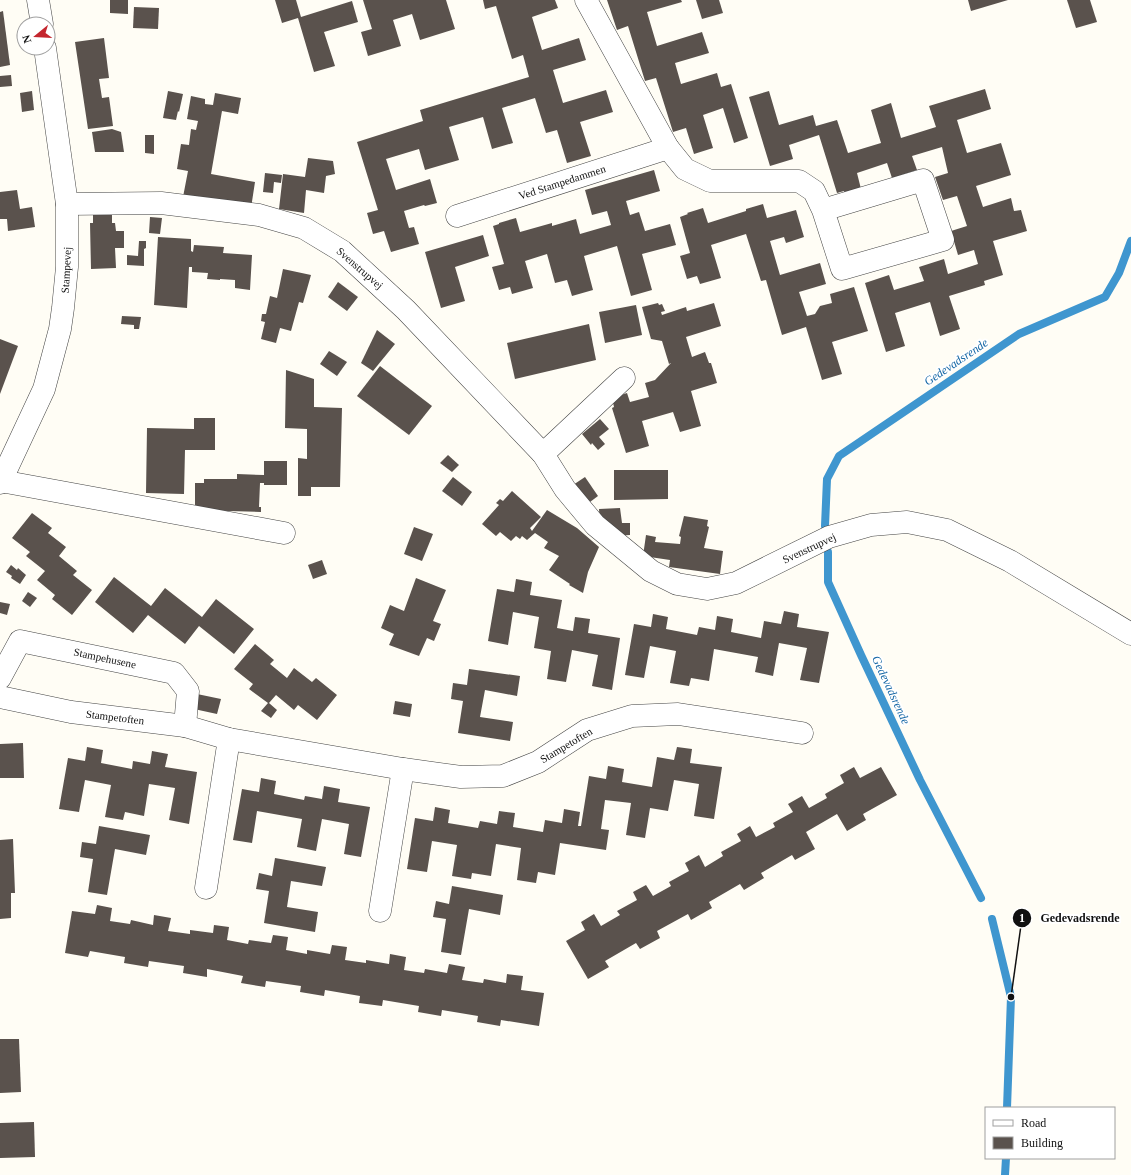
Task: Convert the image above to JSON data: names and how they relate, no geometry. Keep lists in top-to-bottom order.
{
  "streets": {
    "street": [
      "Ved Stampedammen",
      "Svenstrupvej",
      "Stampevej",
      "Stampehusene",
      "Stampetoften"
    ]
  },
  "crossings": [
    ["Svenstrupvej", "Stampevej"],
    ["Stampehusene", "Stampetoften"]
  ],
  "water": ["Gedevadsrende"],
  "places": ["Gedevadsrende"],
  "legend": ["Road", "Building"],
  "north": "left"
}
